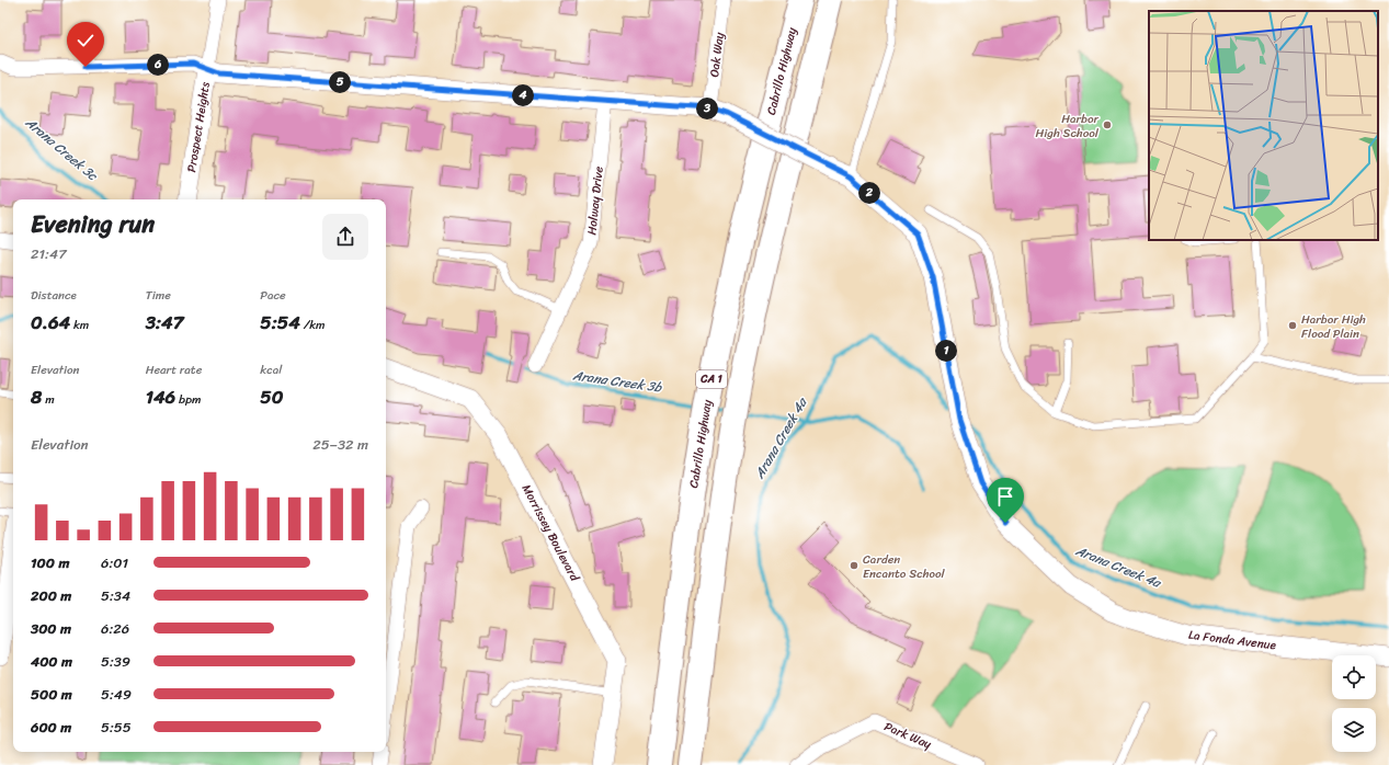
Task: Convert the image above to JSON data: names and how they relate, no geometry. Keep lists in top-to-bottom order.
{
  "streets": {
    "highway": ["Cabrillo Highway", "CA 1"],
    "street": [
      "Oak Way",
      "Prospect Heights",
      "Holway Drive",
      "Morrissey Boulevard",
      "La Fonda Avenue",
      "Park Way"
    ]
  },
  "crossings": [
    ["Oak Way", "La Fonda Avenue"],
    ["Prospect Heights", "La Fonda Avenue"],
    ["Holway Drive", "La Fonda Avenue"]
  ],
  "water": ["Arana Creek 3c", "Arana Creek 3b", "Arana Creek 4a"],
  "places": ["Harbor High School", "Harbor High Flood Plain", "Carden Encanto School"],
  "page": {
    "pins": [
      "6",
      "5",
      "4",
      "3",
      "2",
      "1"
    ],
    "heading": ["Evening run", "21:47"],
    "stats": [
      ["Distance", "0.64 km"],
      ["Time", "3:47"],
      ["Pace", "5:54 /km"],
      ["Elevation", "8 m"],
      ["Heart rate", "146 bpm"],
      ["kcal", "50"]
    ],
    "chart": ["Elevation", "25–32 m"],
    "list": [
      {
        "name": "100 m",
        "note": "6:01"
      },
      {
        "name": "200 m",
        "note": "5:34"
      },
      {
        "name": "300 m",
        "note": "6:26"
      },
      {
        "name": "400 m",
        "note": "5:39"
      },
      {
        "name": "500 m",
        "note": "5:49"
      },
      {
        "name": "600 m",
        "note": "5:55"
      }
    ]
  }
}
